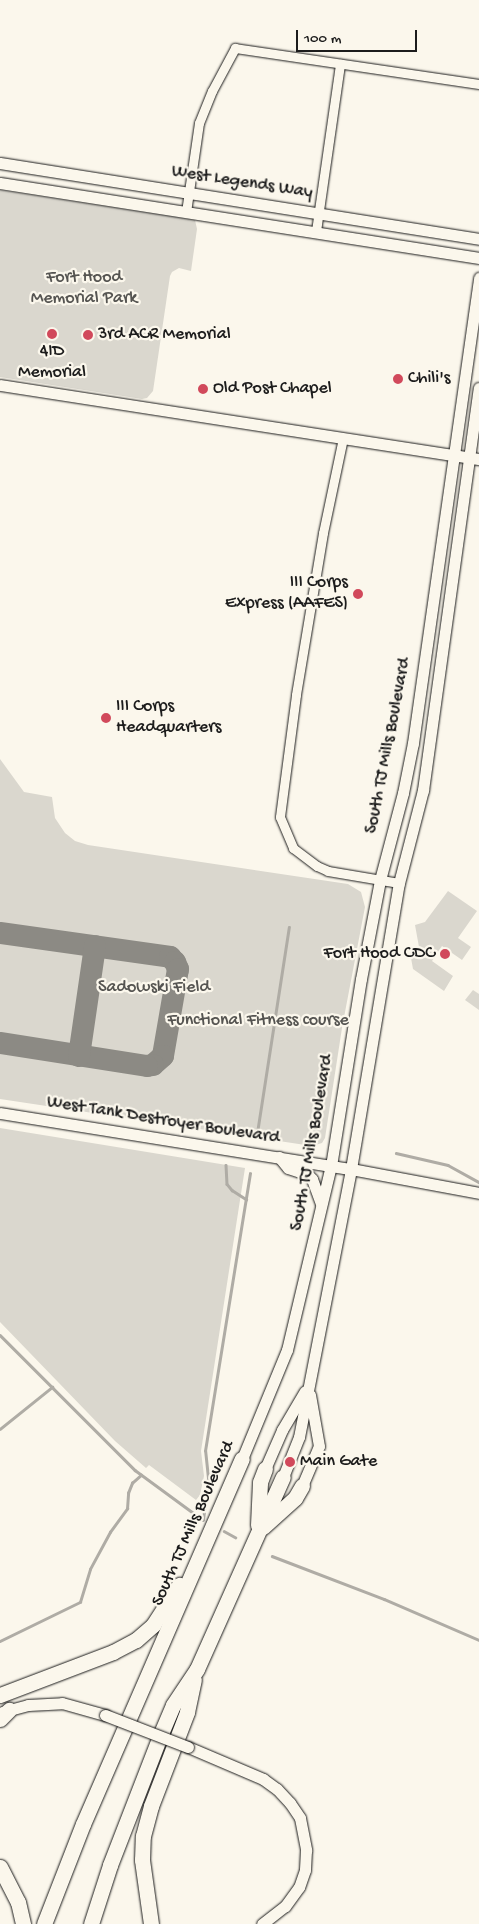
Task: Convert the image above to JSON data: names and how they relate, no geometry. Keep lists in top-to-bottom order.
{
  "streets": {
    "main road": ["South TJ Mills Boulevard"],
    "street": ["West Legends Way", "West Tank Destroyer Boulevard"]
  },
  "crossings": [
    ["South TJ Mills Boulevard", "West Tank Destroyer Boulevard"]
  ],
  "parks": ["Fort Hood Memorial Park", "Sadowski Field", "Functional Fitness course"],
  "places": [
    "4ID Memorial",
    "3rd ACR Memorial",
    "Chili's",
    "Old Post Chapel",
    "III Corps Express (AAFES)",
    "III Corps Headquarters",
    "Fort Hood CDC",
    "Main Gate"
  ],
  "scale_bar": "100 m"
}
